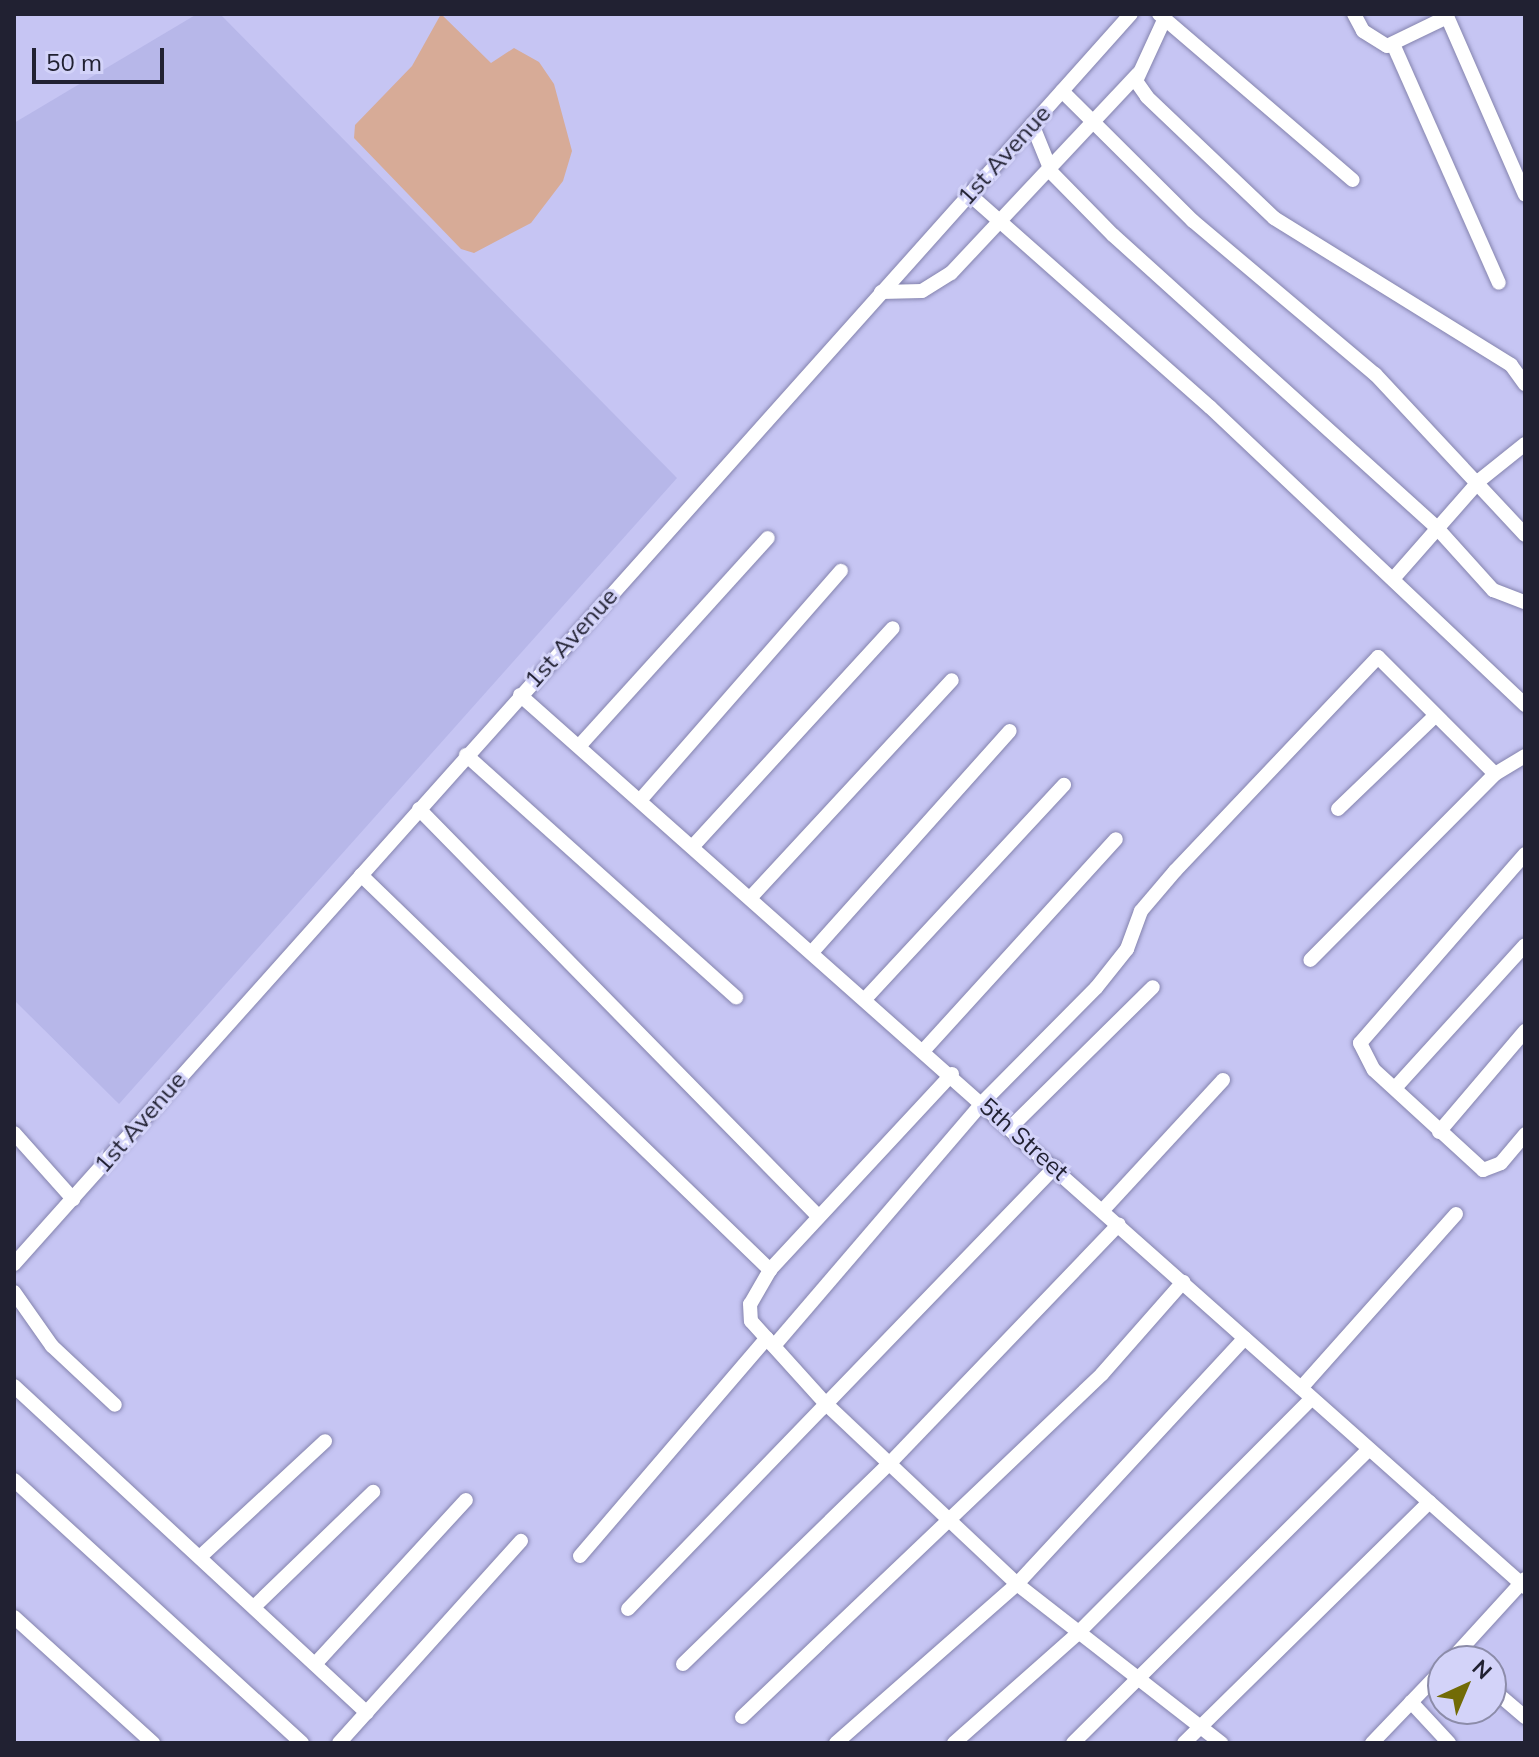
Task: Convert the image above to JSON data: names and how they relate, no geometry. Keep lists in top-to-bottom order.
{
  "streets": {
    "street": ["1st Avenue", "5th Street"]
  },
  "crossings": [
    ["1st Avenue", "5th Street"]
  ],
  "scale_bar": "50 m",
  "north": "top right"
}
